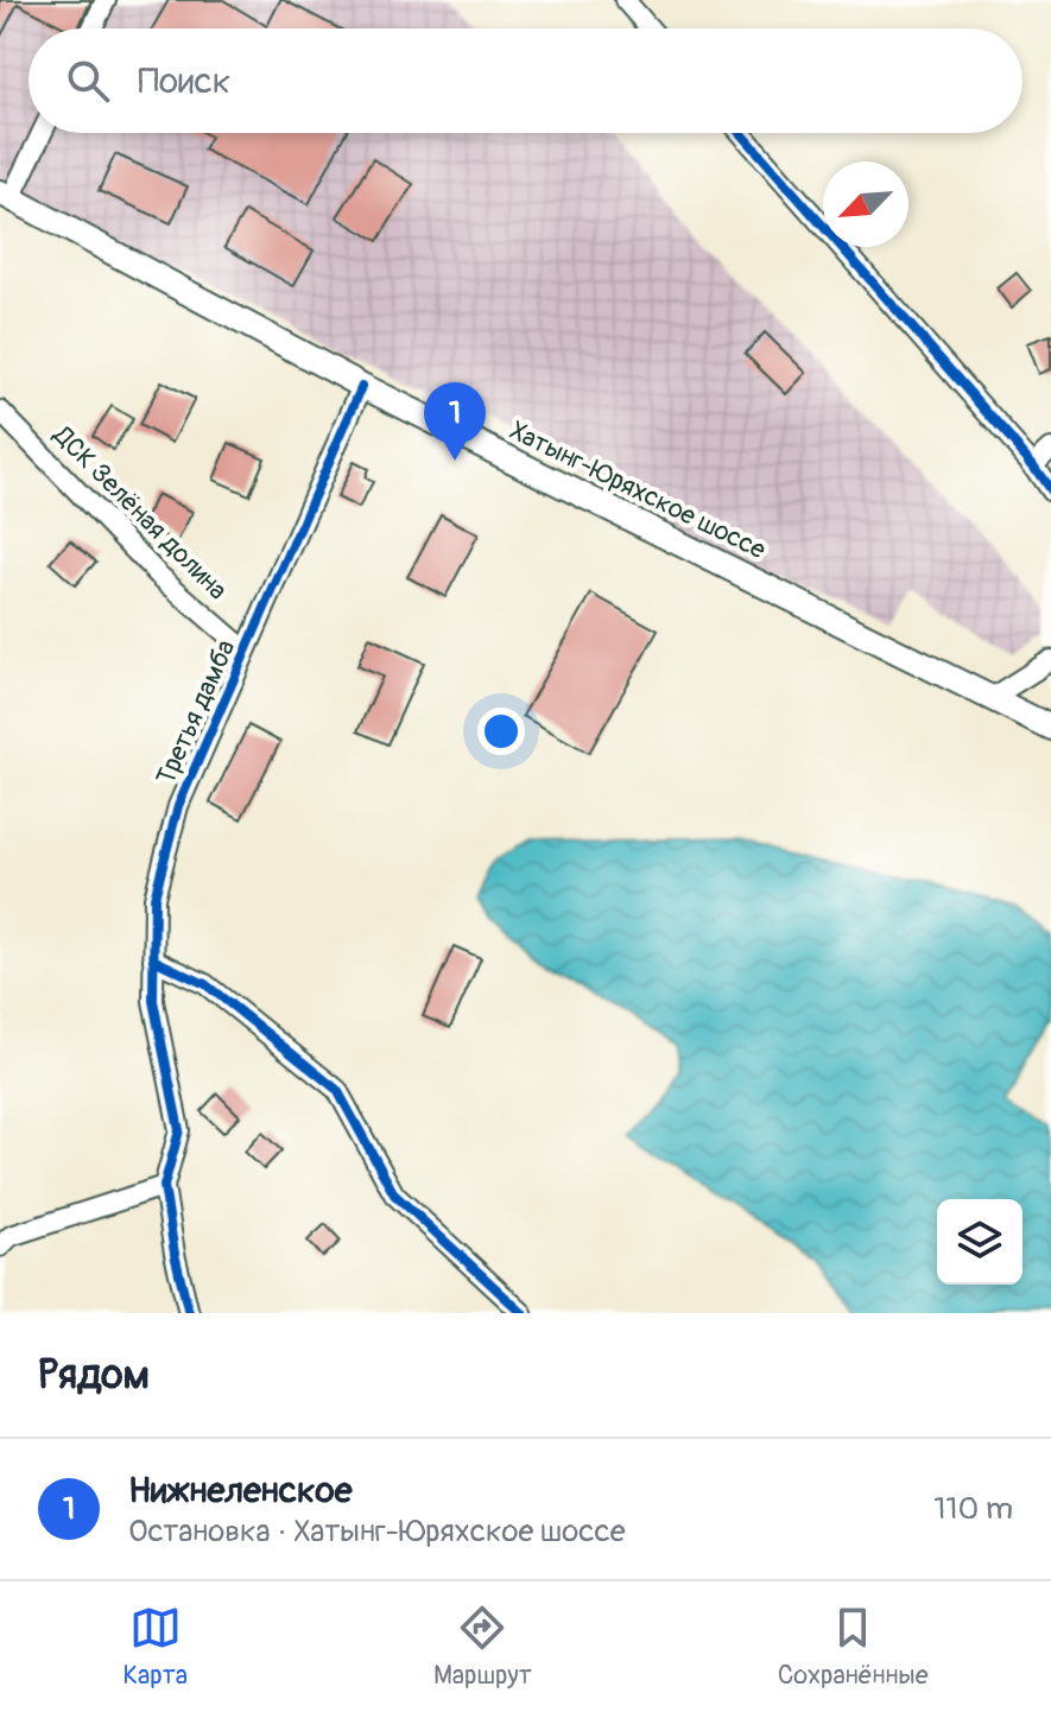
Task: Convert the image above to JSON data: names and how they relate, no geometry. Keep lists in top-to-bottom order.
{
  "streets": {
    "main road": ["Хатынг-Юряхское шоссе"],
    "street": ["ДСК Зелёная долина", "Третья дамба"]
  },
  "crossings": [
    ["Хатынг-Юряхское шоссе", "Третья дамба"],
    ["ДСК Зелёная долина", "Третья дамба"]
  ],
  "north": "bottom left",
  "page": {
    "search": "Поиск",
    "pins": "1",
    "heading": "Рядом",
    "list": [
      {
        "mark": "1",
        "name": "Нижнеленское",
        "note": "Остановка · Хатынг-Юряхское шоссе",
        "value": "110 m"
      }
    ],
    "nav": ["Карта", "Маршрут", "Сохранённые"]
  }
}
